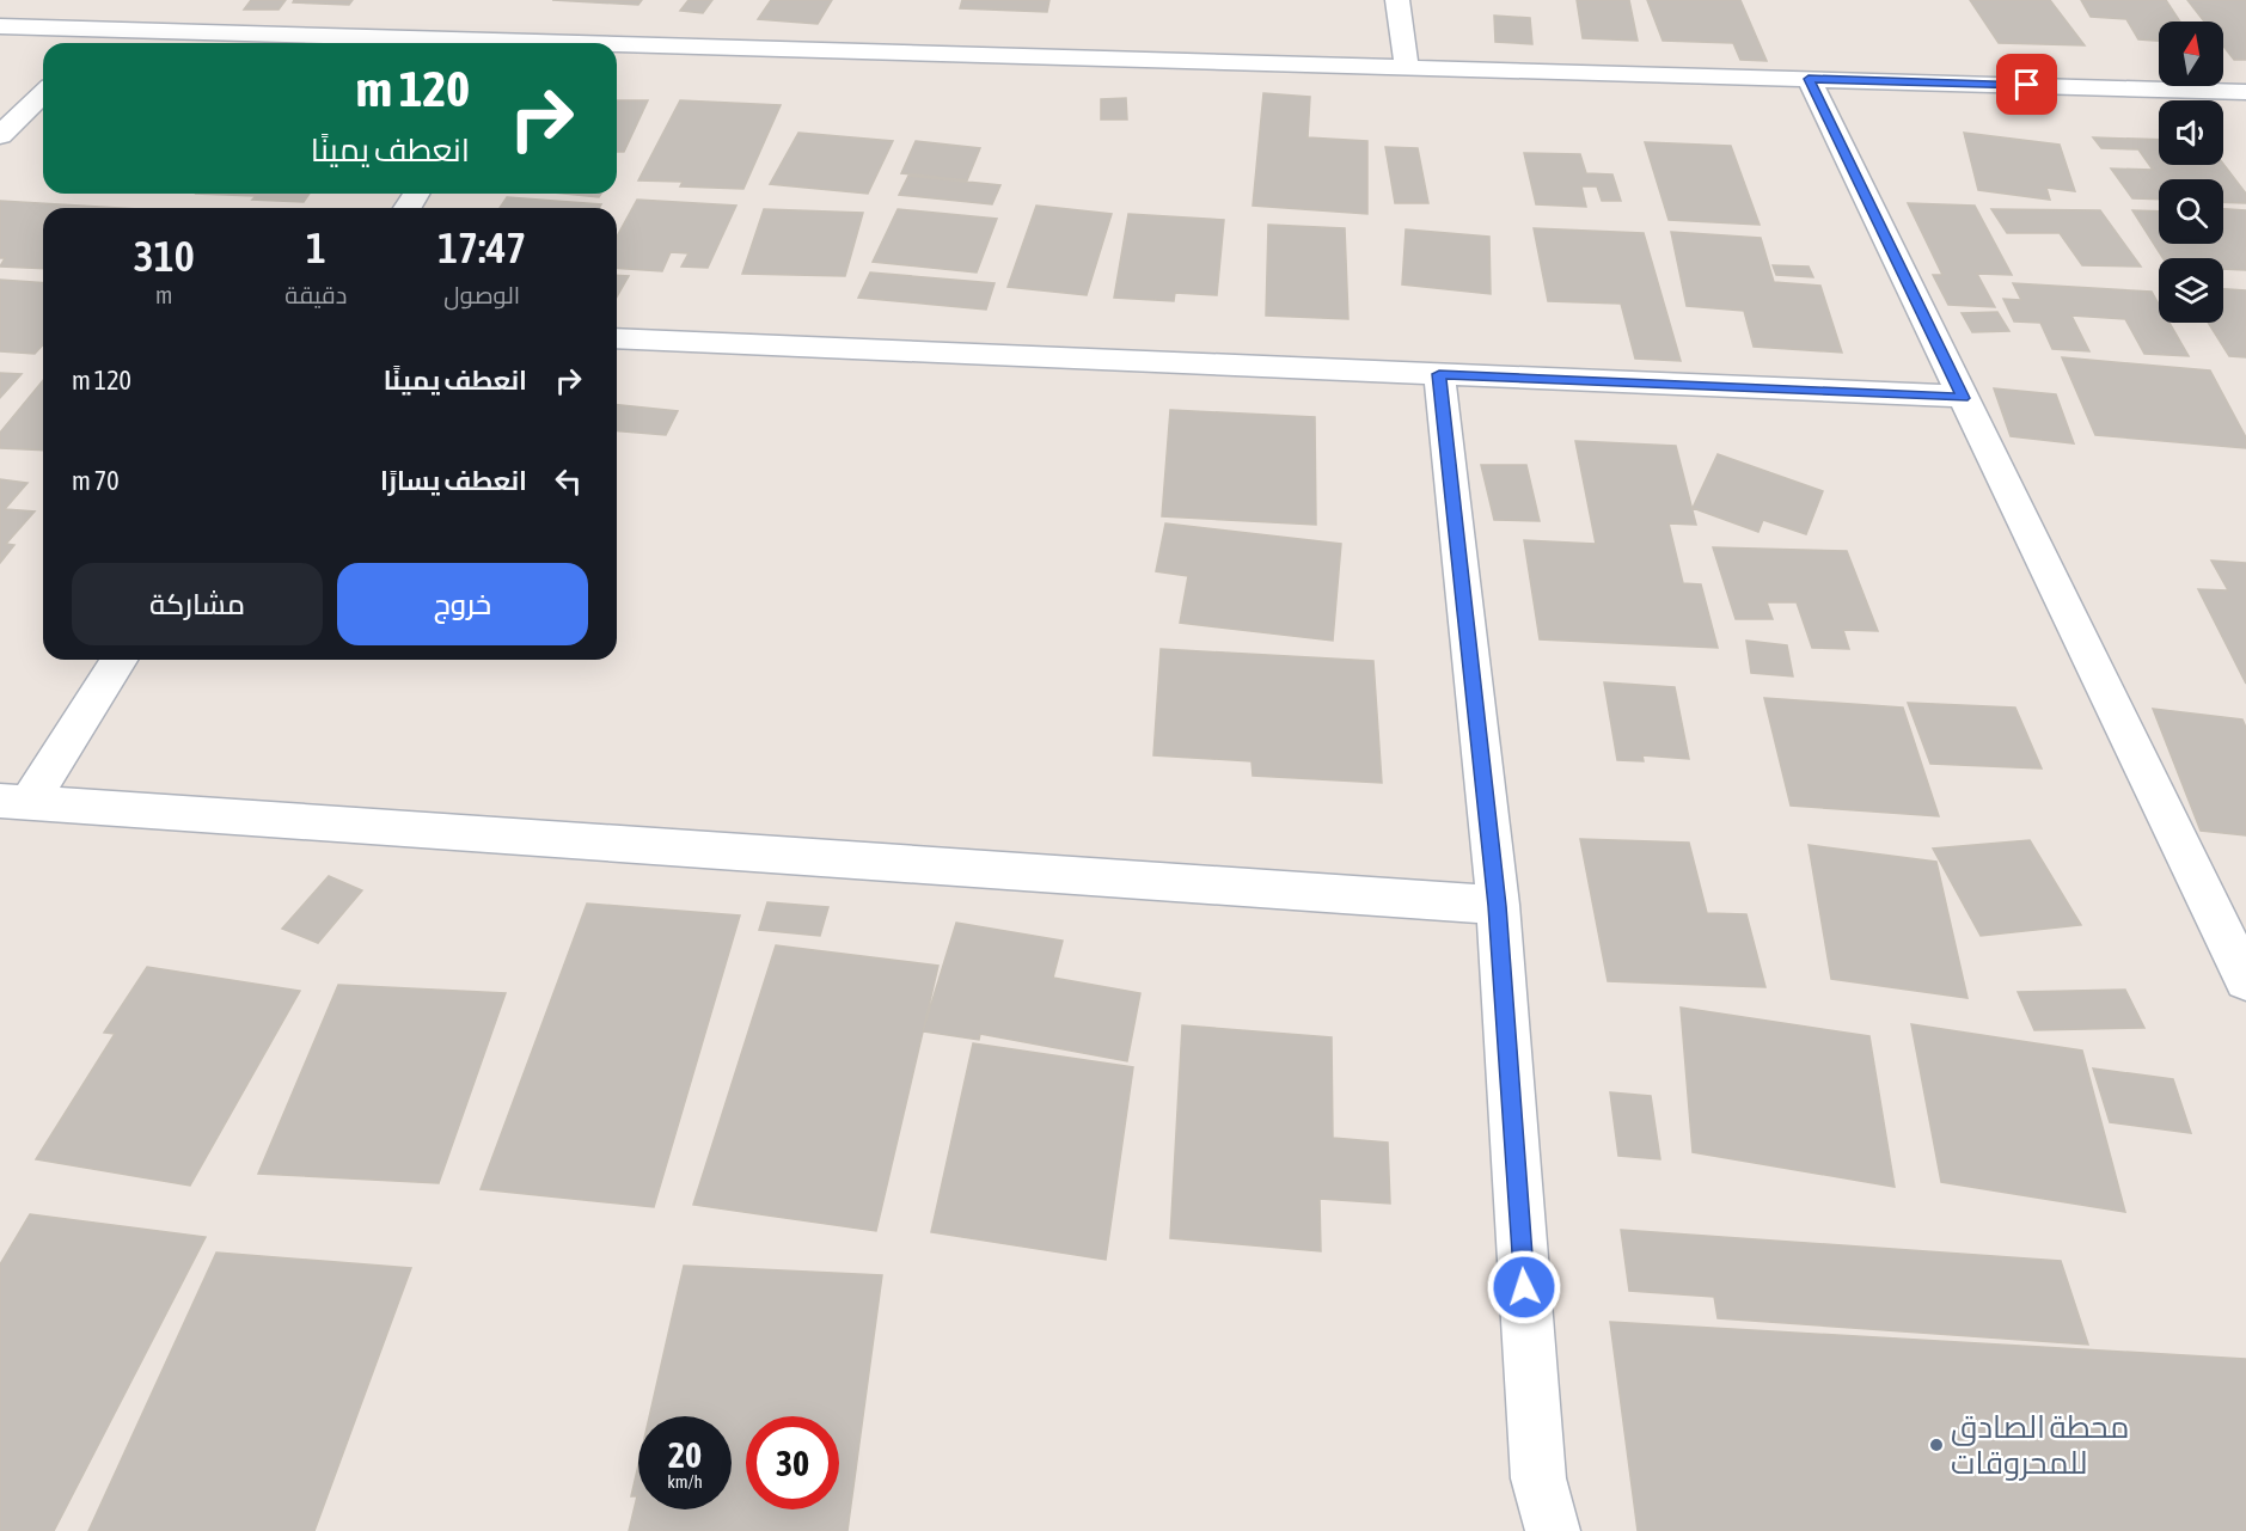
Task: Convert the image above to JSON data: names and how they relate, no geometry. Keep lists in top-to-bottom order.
{
  "places": ["محطة الصادق للمحروقات"],
  "north": "top",
  "page": {
    "turn": ["120 m", "انعطف يمينًا"],
    "eta": [
      "17:47",
      "الوصول",
      "1",
      "دقيقة",
      "310",
      "m"
    ],
    "list": [
      {
        "name": "انعطف يمينًا",
        "value": "120 m"
      },
      {
        "name": "انعطف يسارًا",
        "value": "70 m"
      }
    ],
    "buttons": ["خروج", "مشاركة"],
    "speed": "20 km/h",
    "limit": "30"
  }
}
